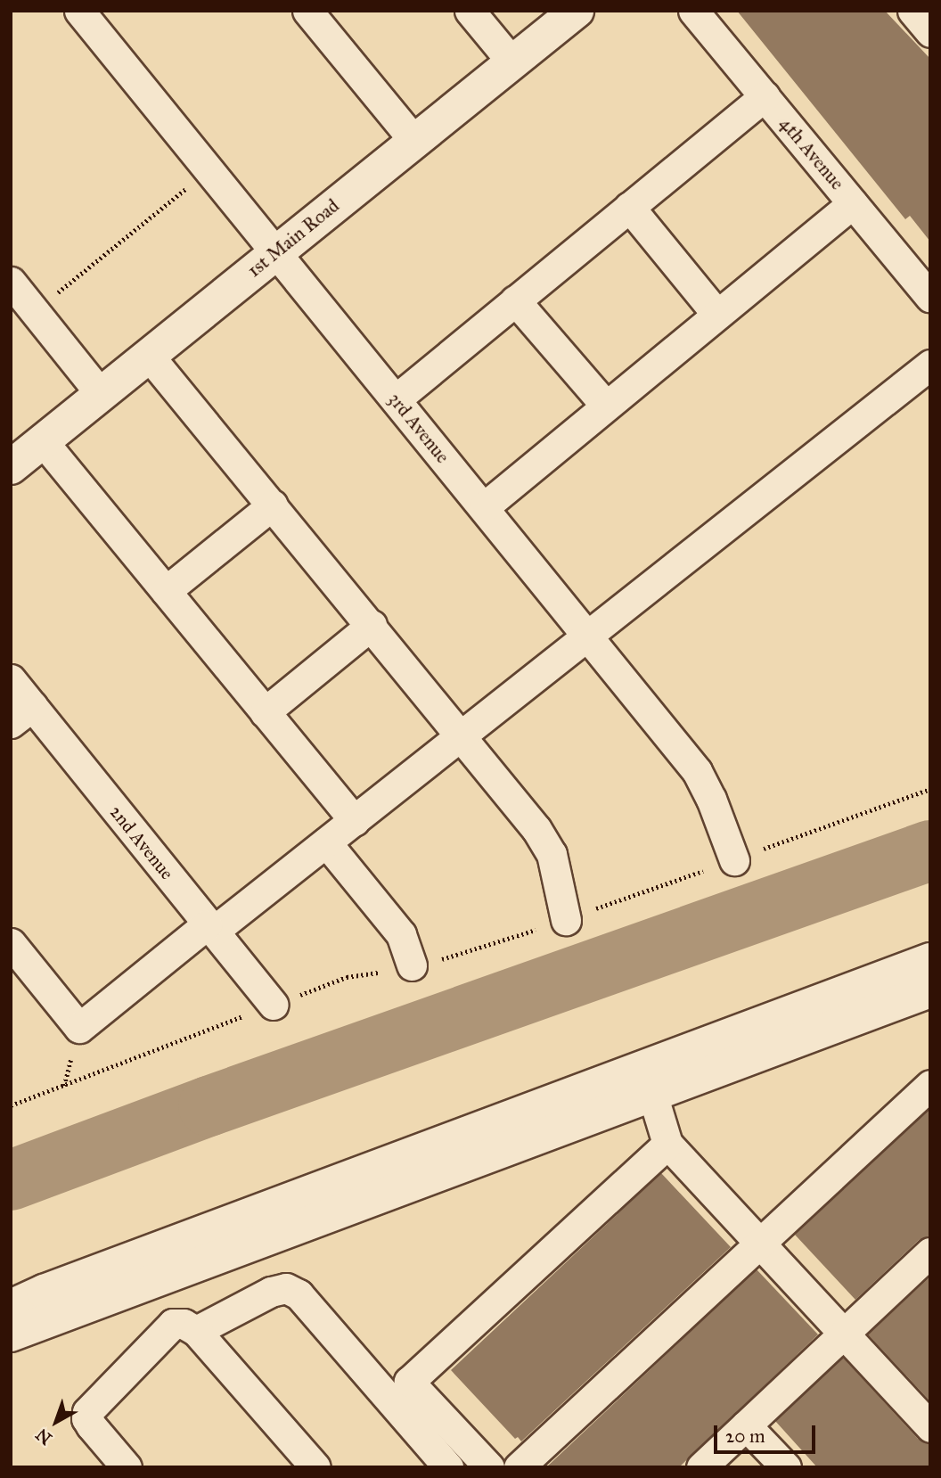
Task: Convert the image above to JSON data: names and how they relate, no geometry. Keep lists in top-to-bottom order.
{
  "streets": {
    "street": [
      "4th Avenue",
      "1st Main Road",
      "3rd Avenue",
      "2nd Avenue"
    ]
  },
  "crossings": [
    ["1st Main Road", "3rd Avenue"]
  ],
  "scale_bar": "20 m",
  "north": "bottom left"
}
